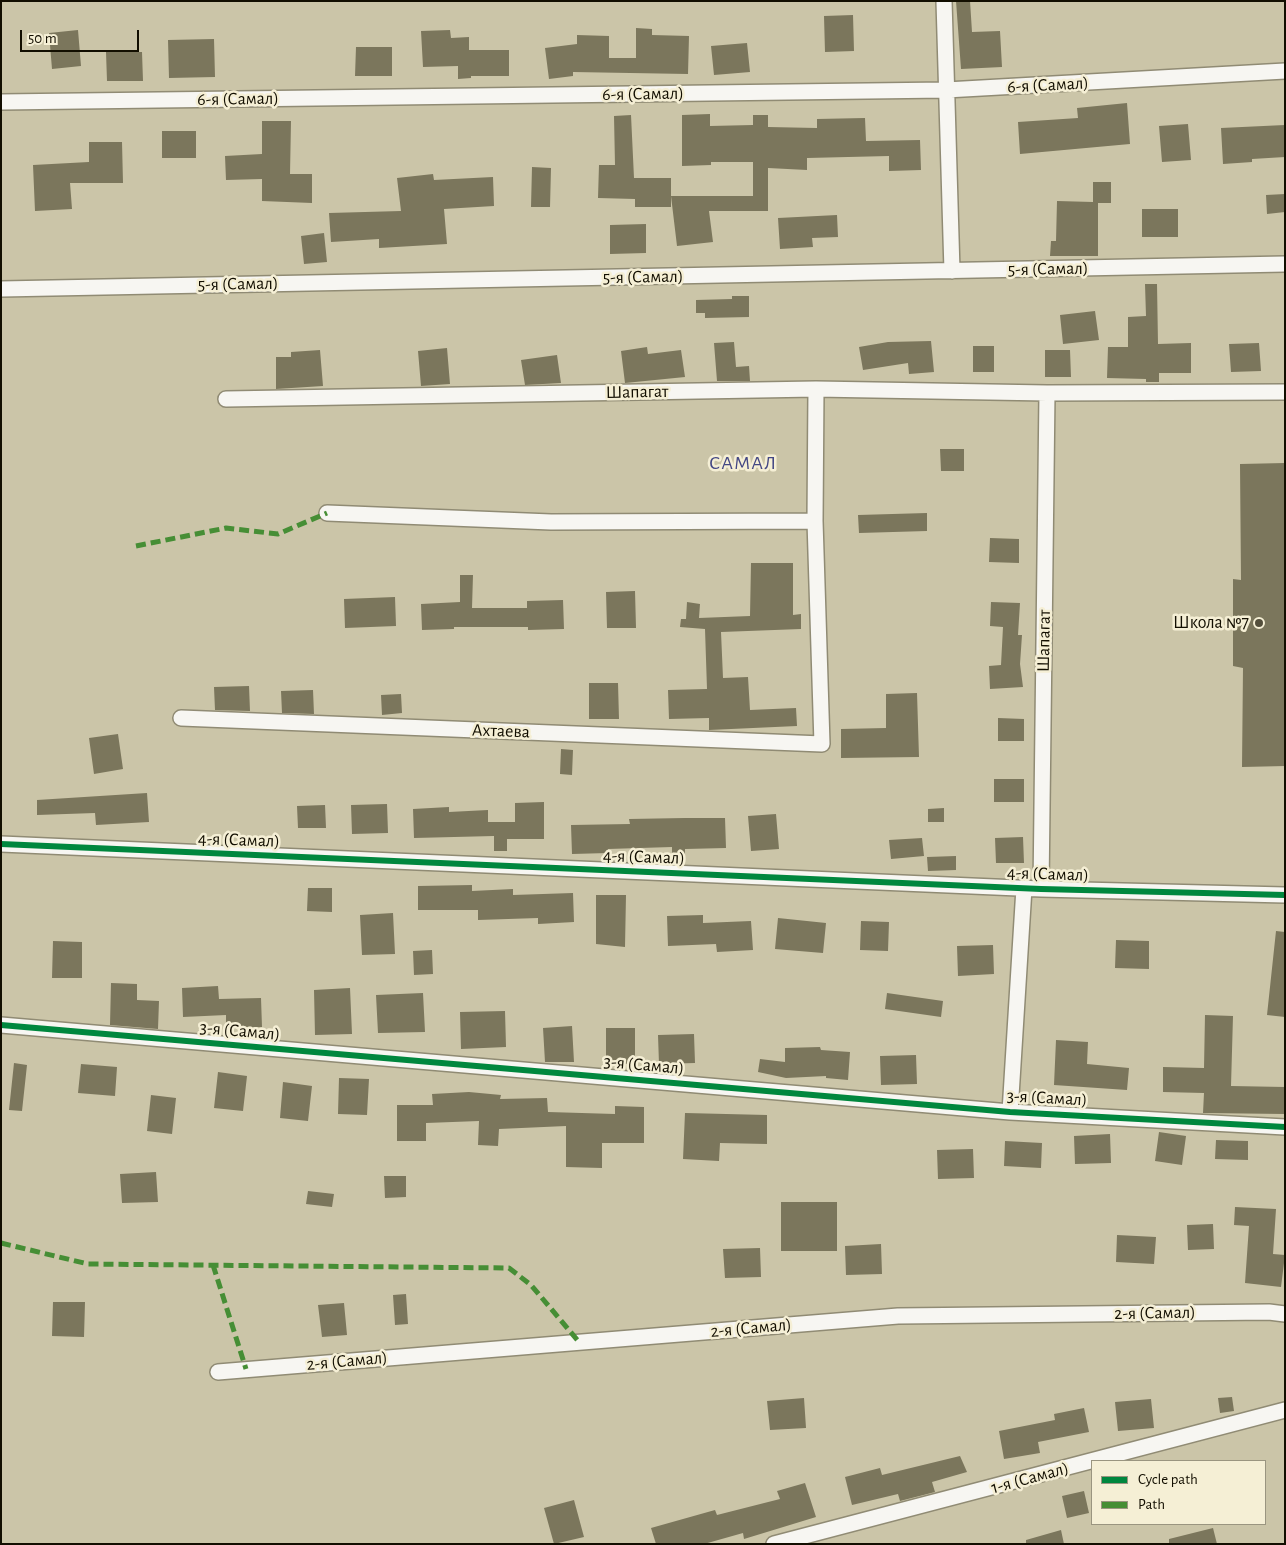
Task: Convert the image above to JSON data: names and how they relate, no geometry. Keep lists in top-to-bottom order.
{
  "streets": {
    "street": [
      "6-я (Самал)",
      "5-я (Самал)",
      "Шапагат",
      "Ахтаева",
      "4-я (Самал)",
      "3-я (Самал)",
      "2-я (Самал)",
      "1-я (Самал)"
    ]
  },
  "crossings": [
    ["Шапагат", "4-я (Самал)"]
  ],
  "districts": ["САМАЛ"],
  "places": ["Школа №7"],
  "legend": ["Cycle path", "Path"],
  "scale_bar": "50 m"
}
